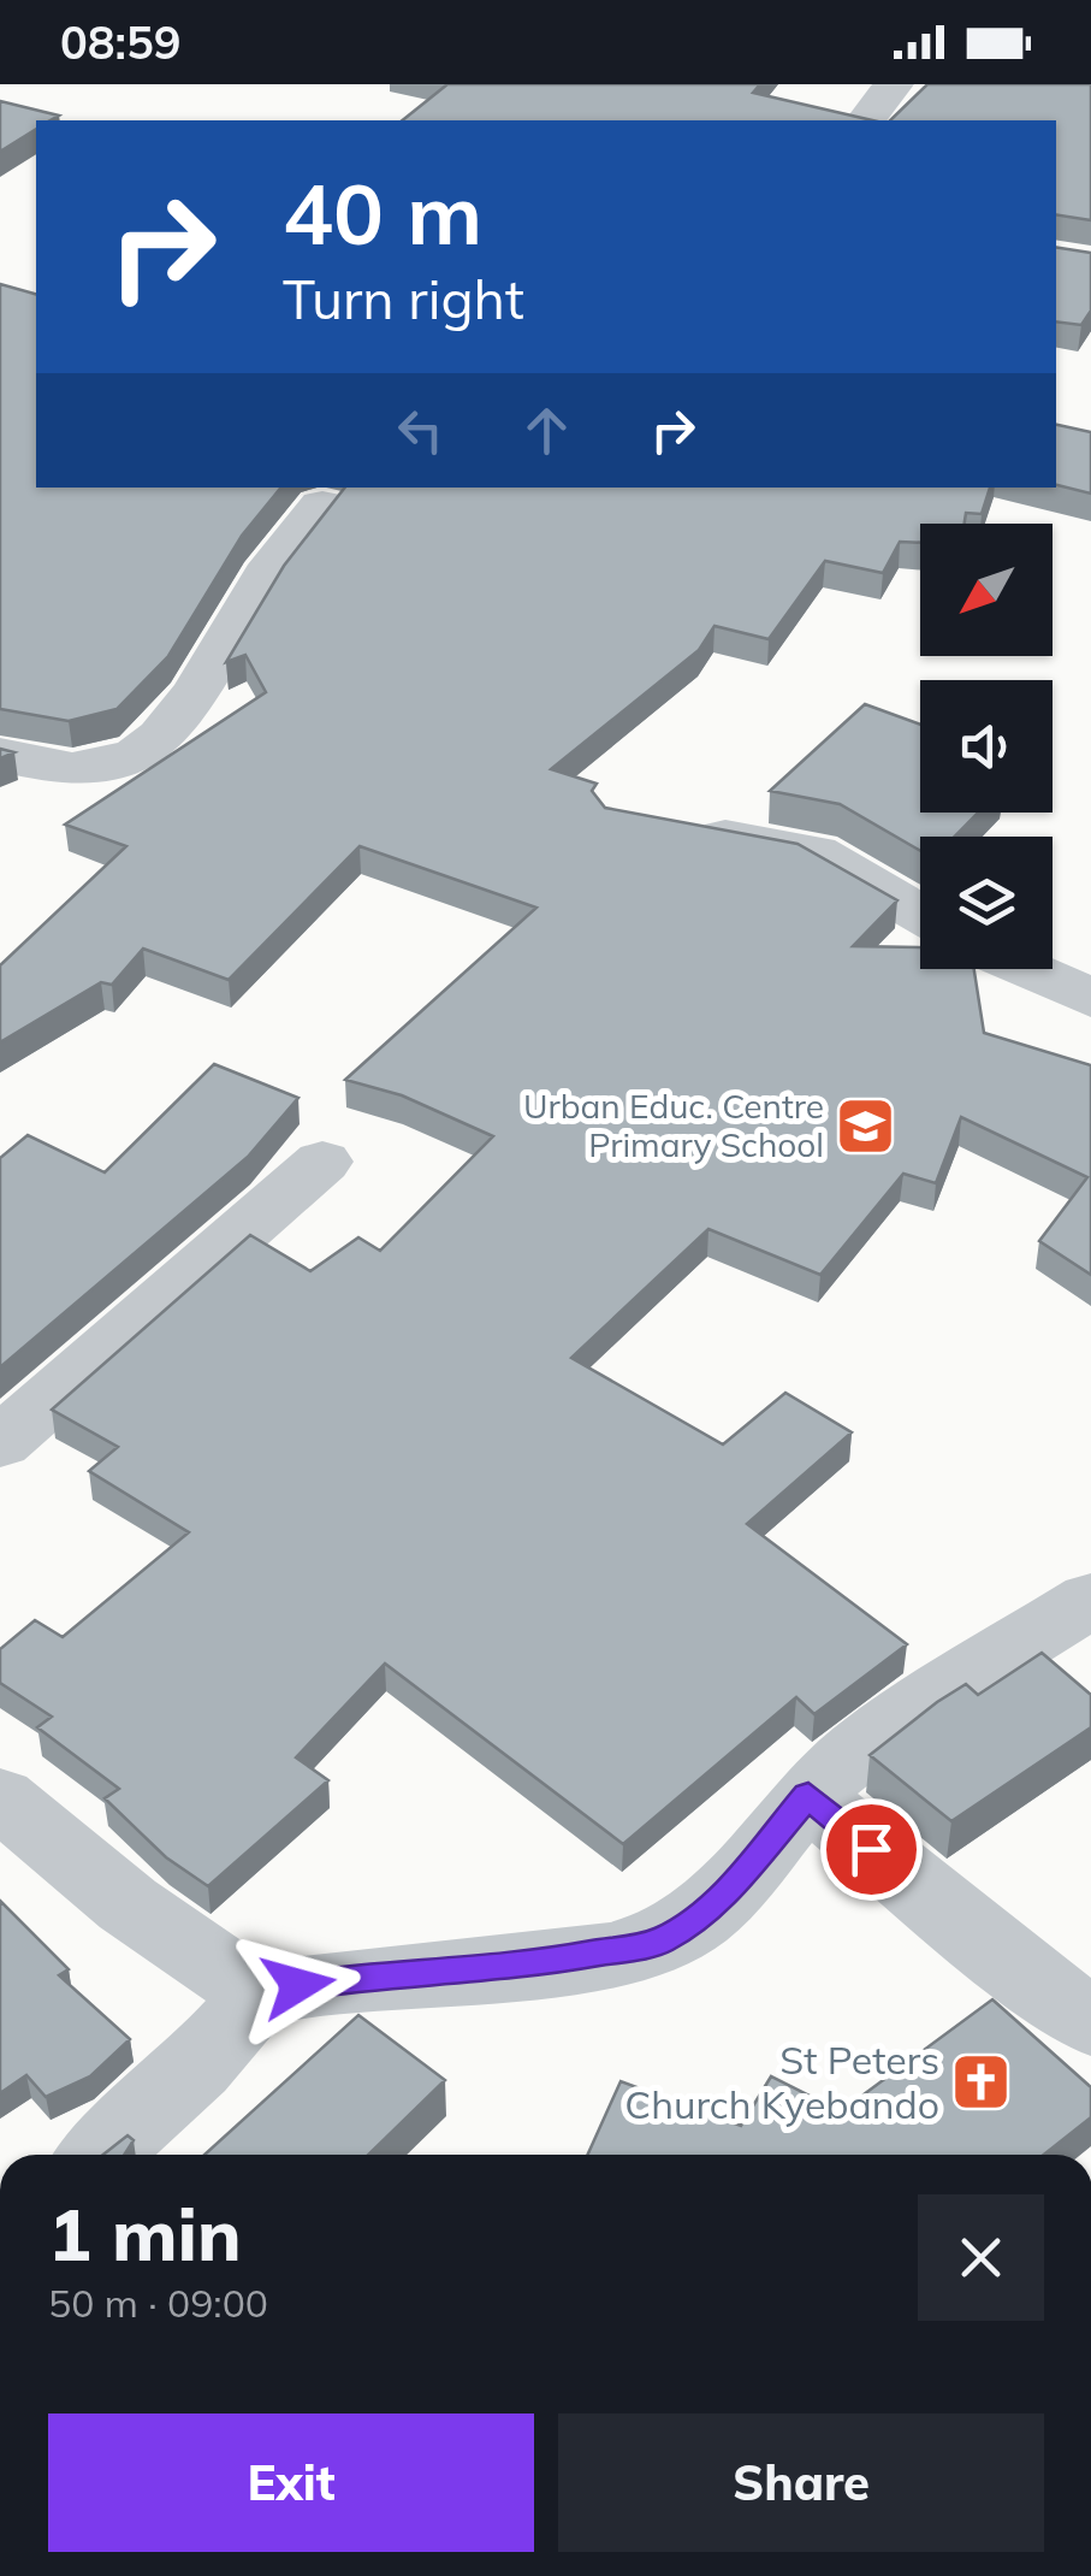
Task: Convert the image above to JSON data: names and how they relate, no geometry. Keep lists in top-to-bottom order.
{
  "places": {
    "school or university": ["Urban Educ. Centre Primary School"],
    "church": ["St Peters Church Kyebando"]
  },
  "north": "bottom left",
  "page": {
    "status": "08:59",
    "turn": ["40 m", "Turn right"],
    "heading": ["1 min", "50 m · 09:00"],
    "buttons": ["Exit", "Share"]
  }
}
